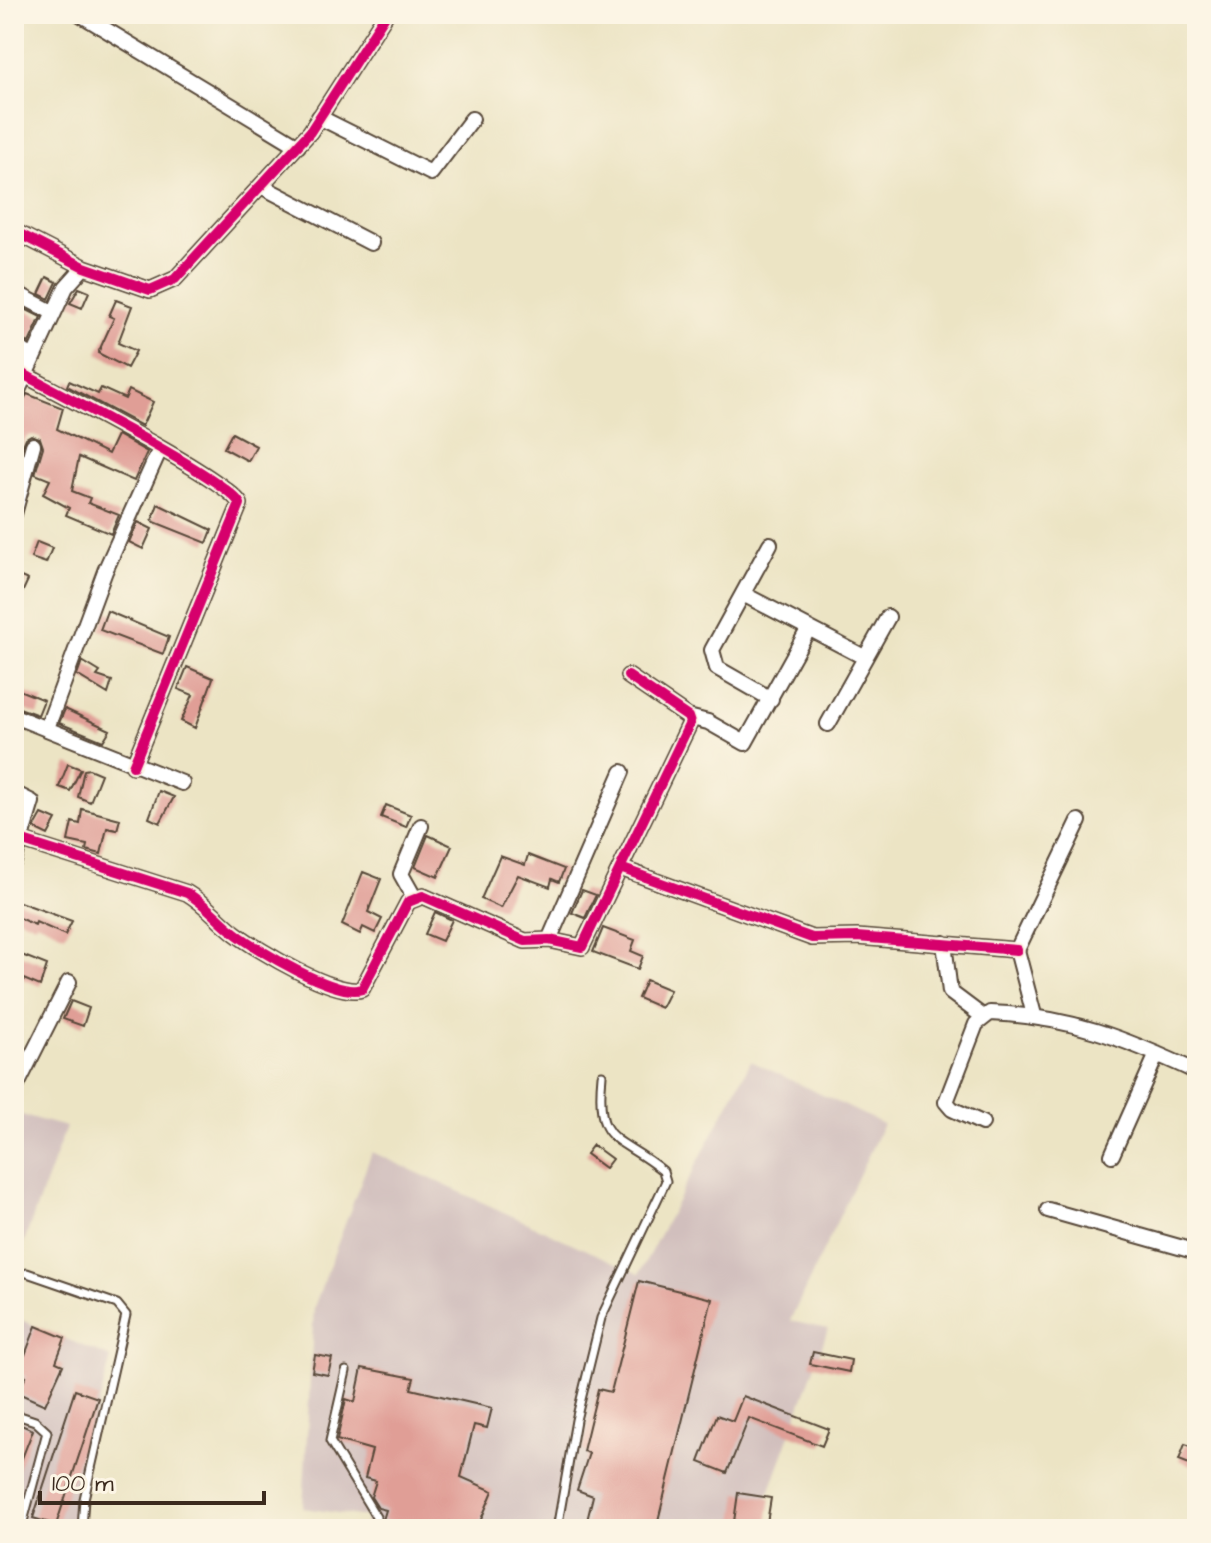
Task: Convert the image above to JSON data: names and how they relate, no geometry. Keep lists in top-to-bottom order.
{
  "scale_bar": "100 m"
}
